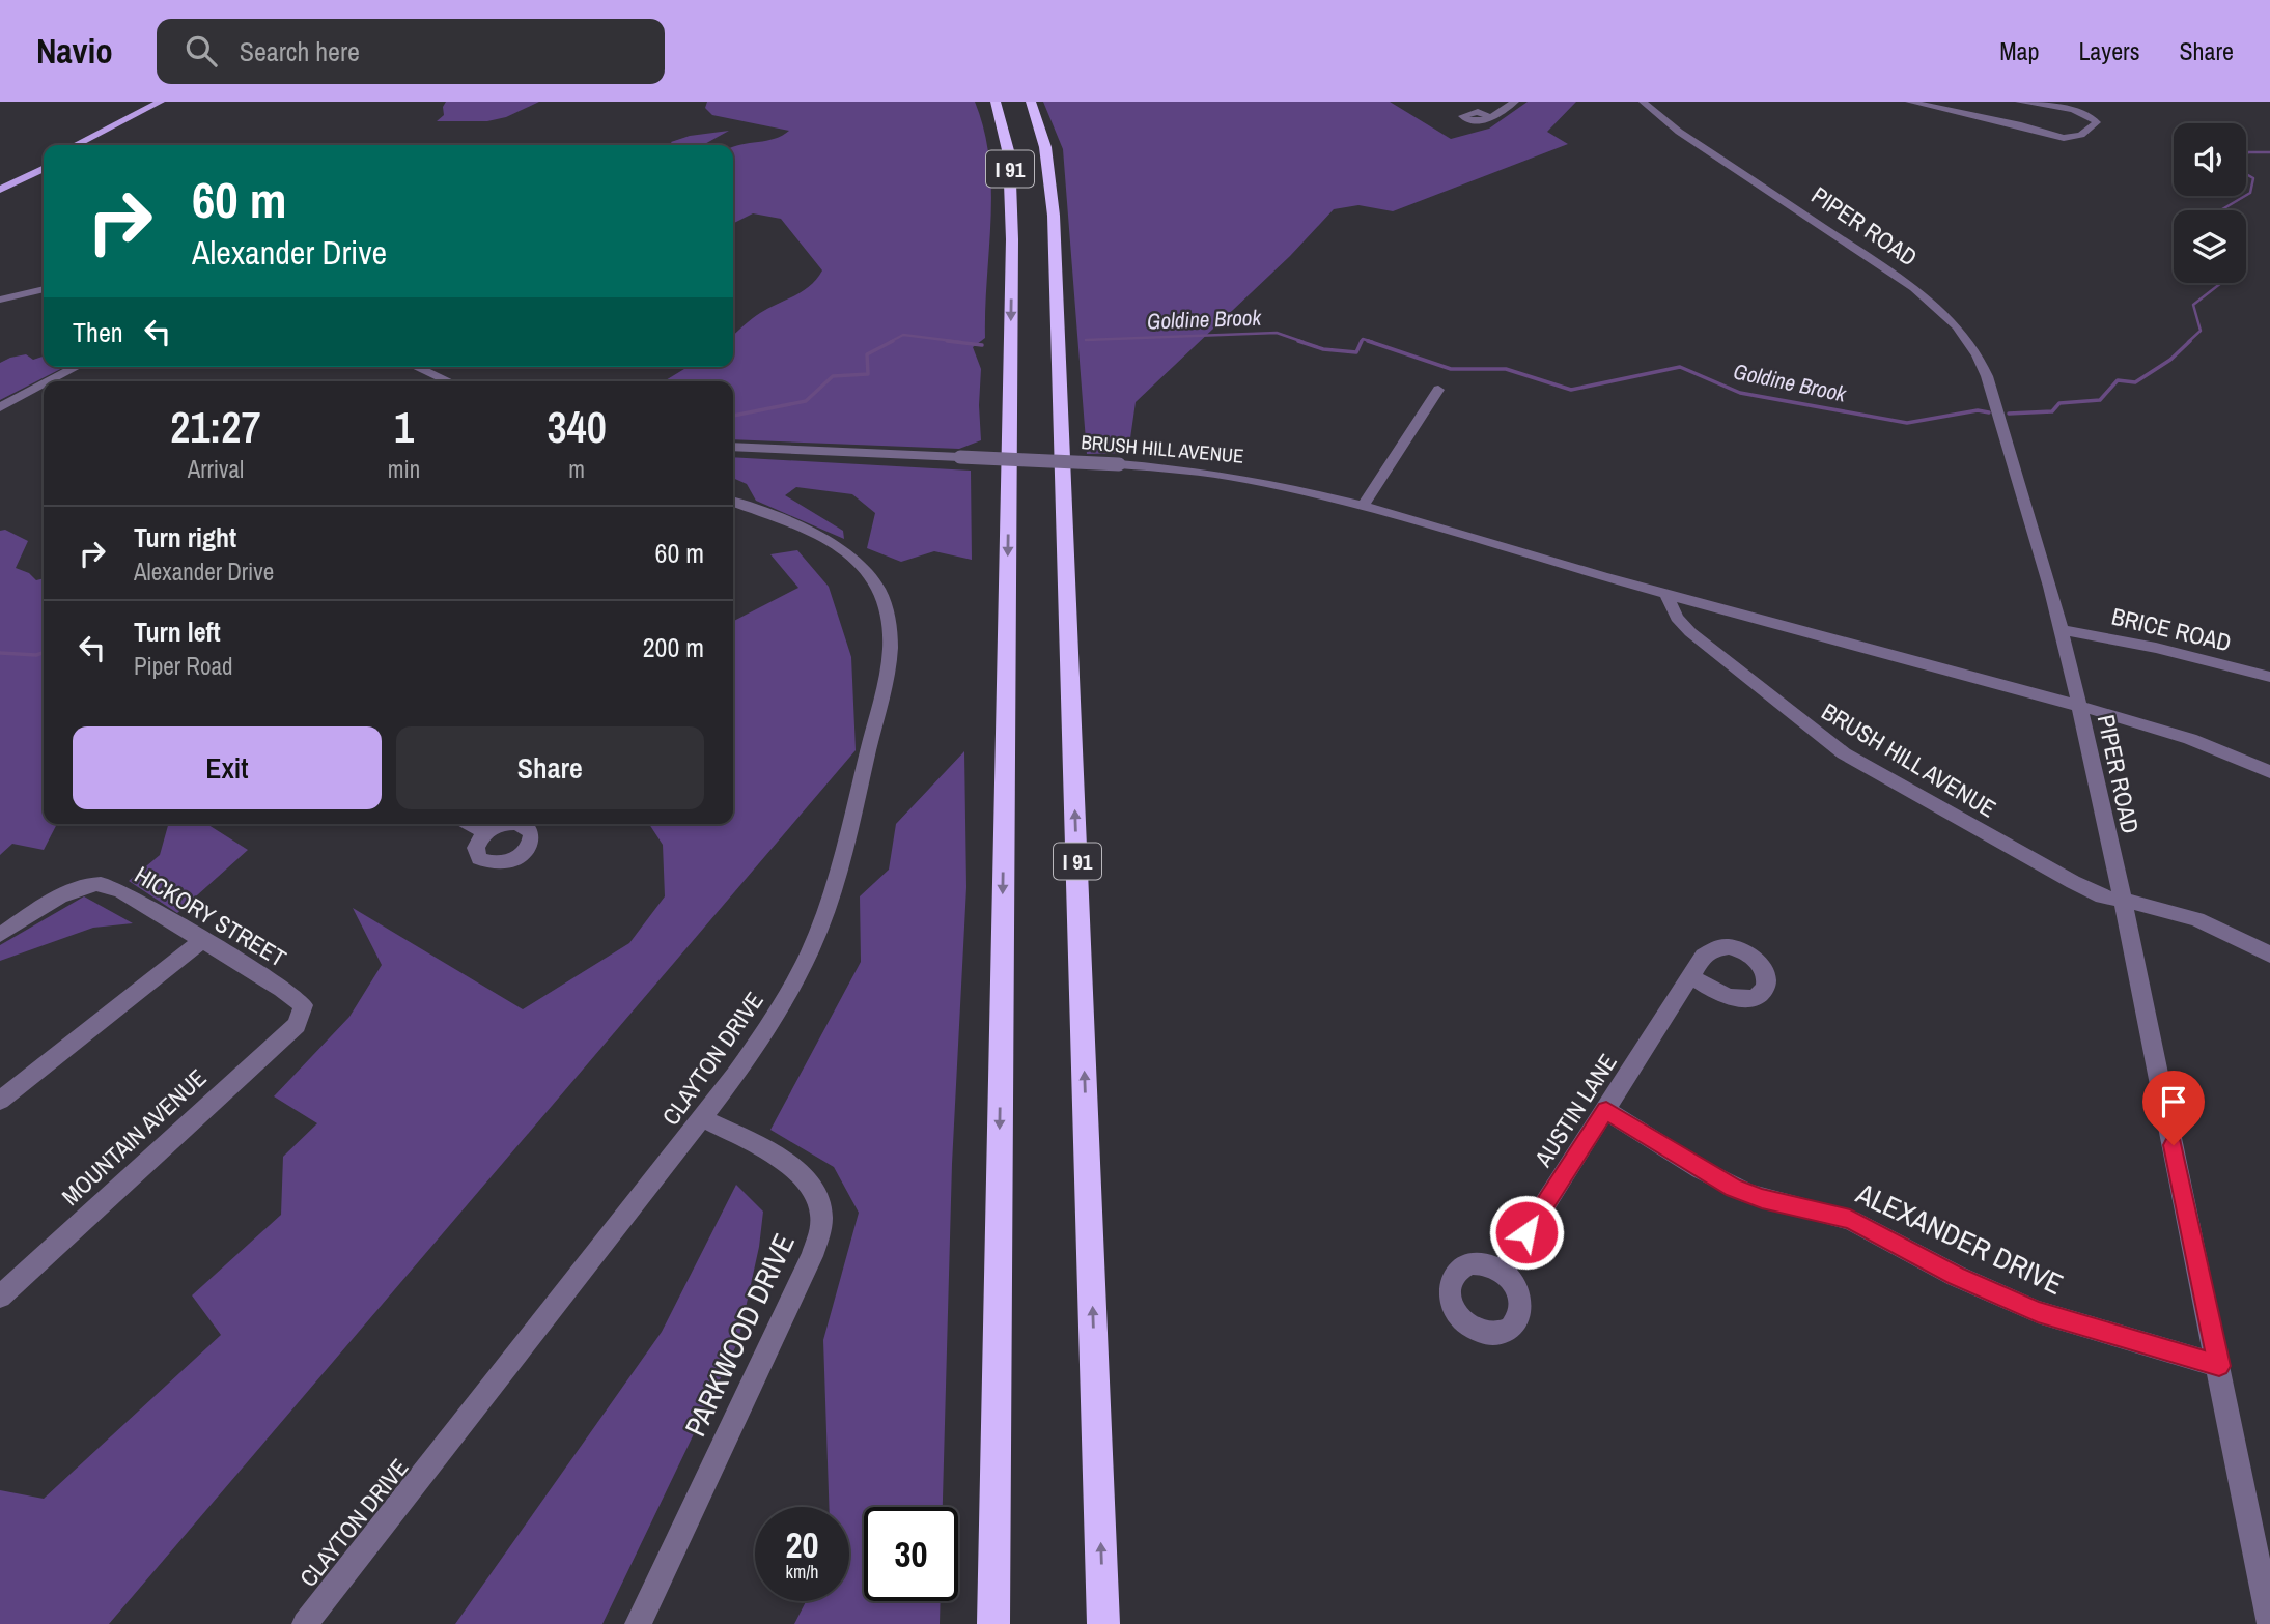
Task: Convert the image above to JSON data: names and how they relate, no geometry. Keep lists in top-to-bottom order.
{
  "streets": {
    "highway": ["I 91"],
    "street": [
      "PIPER ROAD",
      "BRUSH HILL AVENUE",
      "BRICE ROAD",
      "HICKORY STREET",
      "CLAYTON DRIVE",
      "AUSTIN LANE",
      "MOUNTAIN AVENUE",
      "ALEXANDER DRIVE",
      "PARKWOOD DRIVE"
    ]
  },
  "crossings": [
    ["PIPER ROAD", "BRUSH HILL AVENUE"],
    ["PIPER ROAD", "BRICE ROAD"],
    ["PIPER ROAD", "ALEXANDER DRIVE"],
    ["HICKORY STREET", "MOUNTAIN AVENUE"],
    ["CLAYTON DRIVE", "PARKWOOD DRIVE"],
    ["AUSTIN LANE", "ALEXANDER DRIVE"]
  ],
  "water": ["Goldine Brook"],
  "page": {
    "header": "Navio",
    "search": "Search here",
    "nav": ["Map", "Layers", "Share"],
    "turn": ["60 m", "Alexander Drive"],
    "then": "Then",
    "eta": [
      "21:27",
      "Arrival",
      "1",
      "min",
      "340",
      "m"
    ],
    "list": [
      {
        "name": "Turn right",
        "note": "Alexander Drive",
        "value": "60 m"
      },
      {
        "name": "Turn left",
        "note": "Piper Road",
        "value": "200 m"
      }
    ],
    "buttons": ["Exit", "Share"],
    "speed": "20 km/h",
    "limit": "30"
  }
}
